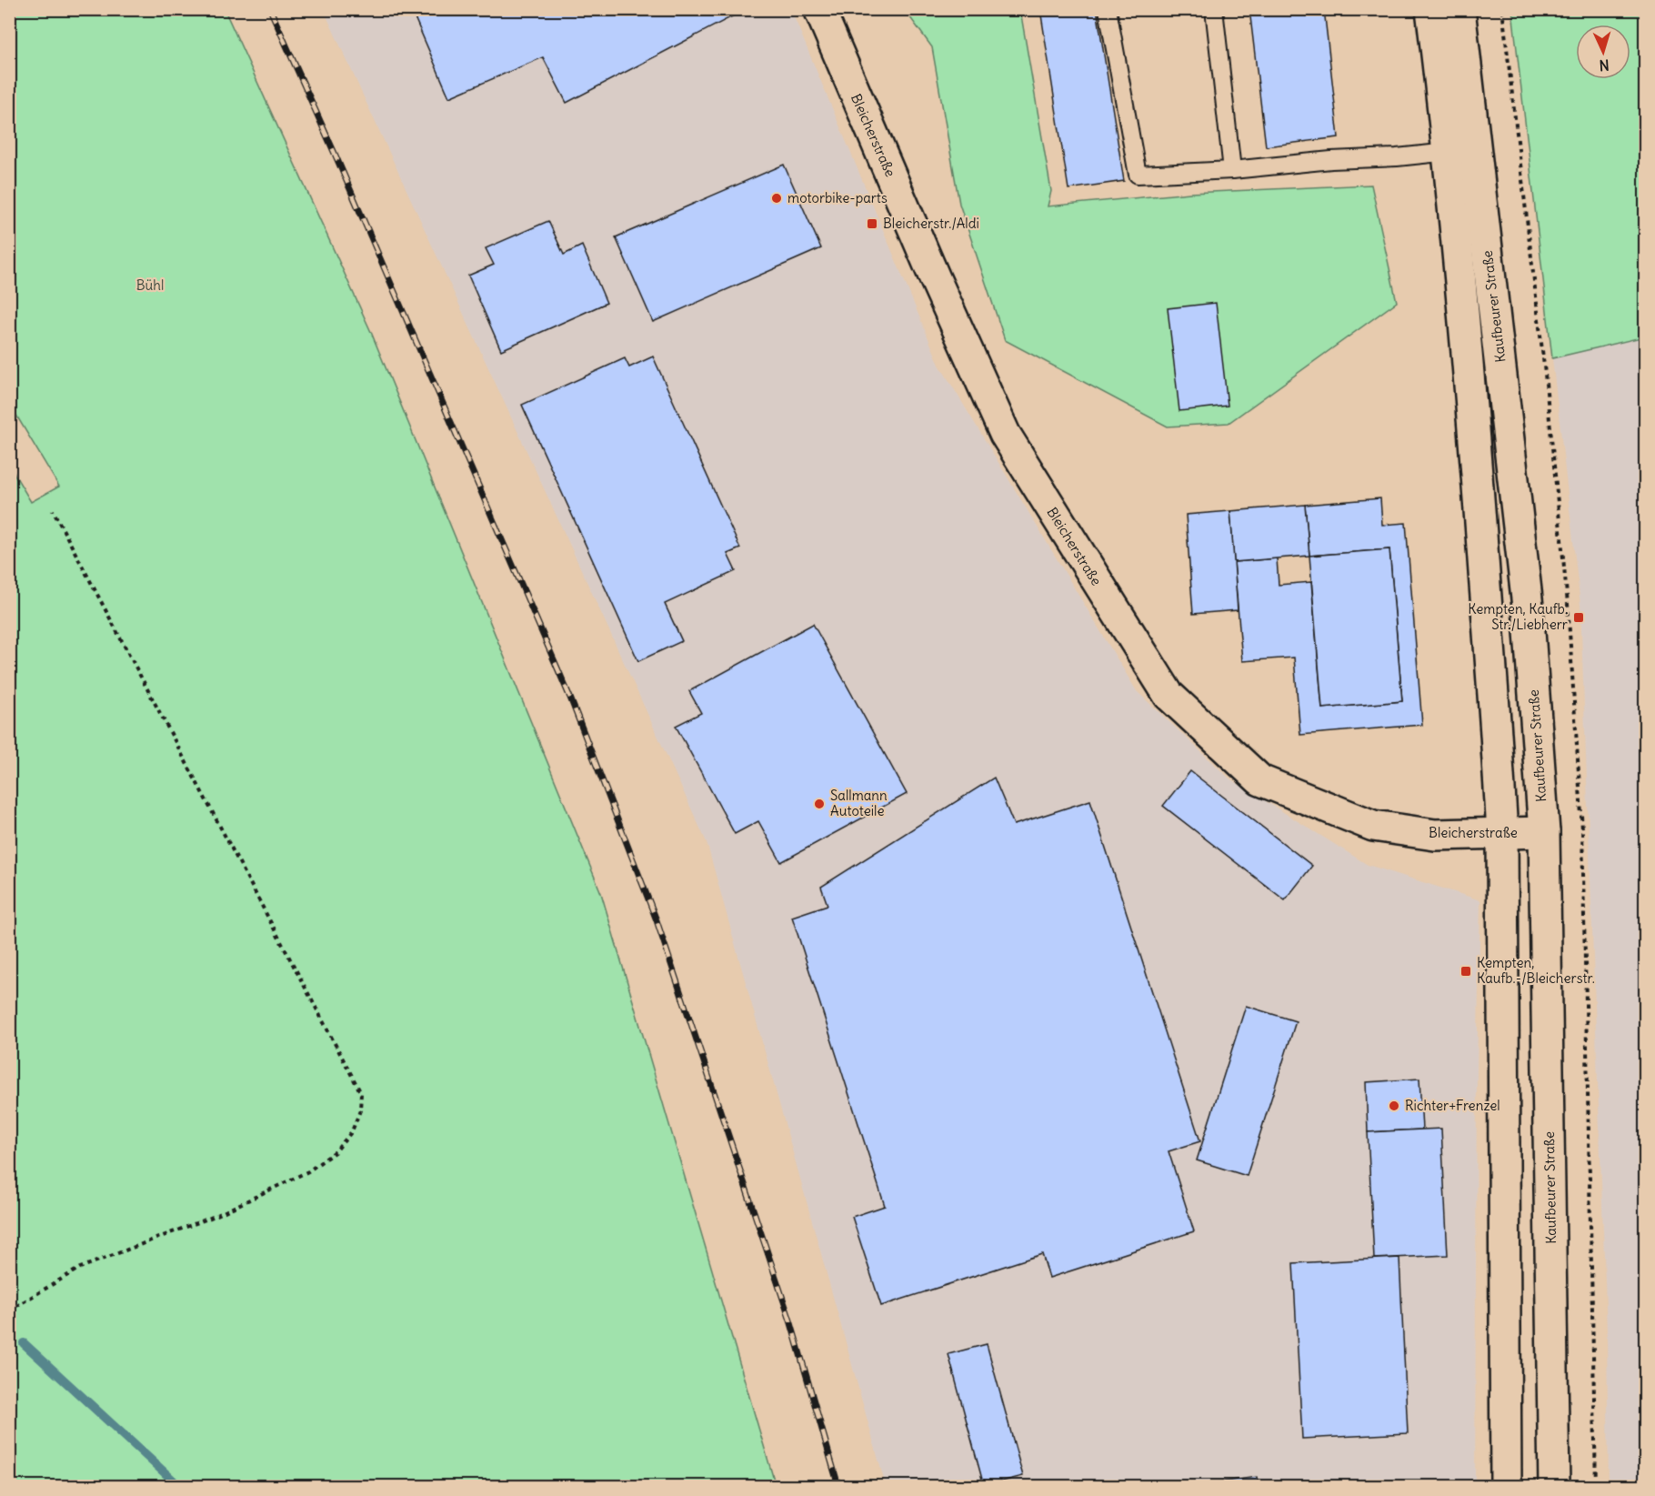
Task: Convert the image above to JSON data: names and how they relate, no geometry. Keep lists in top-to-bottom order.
{
  "streets": {
    "main road": ["Bleicherstraße", "Kaufbeurer Straße"]
  },
  "crossings": [
    ["Bleicherstraße", "Kaufbeurer Straße"]
  ],
  "parks": ["Bühl"],
  "places": {
    "other": ["motorbike-parts", "Sallmann Autoteile", "Richter+Frenzel"],
    "transit": ["Bleicherstr./Aldi", "Kempten, Kaufb. Str./Liebherr", "Kempten, Kaufb.-/Bleicherstr."]
  },
  "north": "bottom"
}
